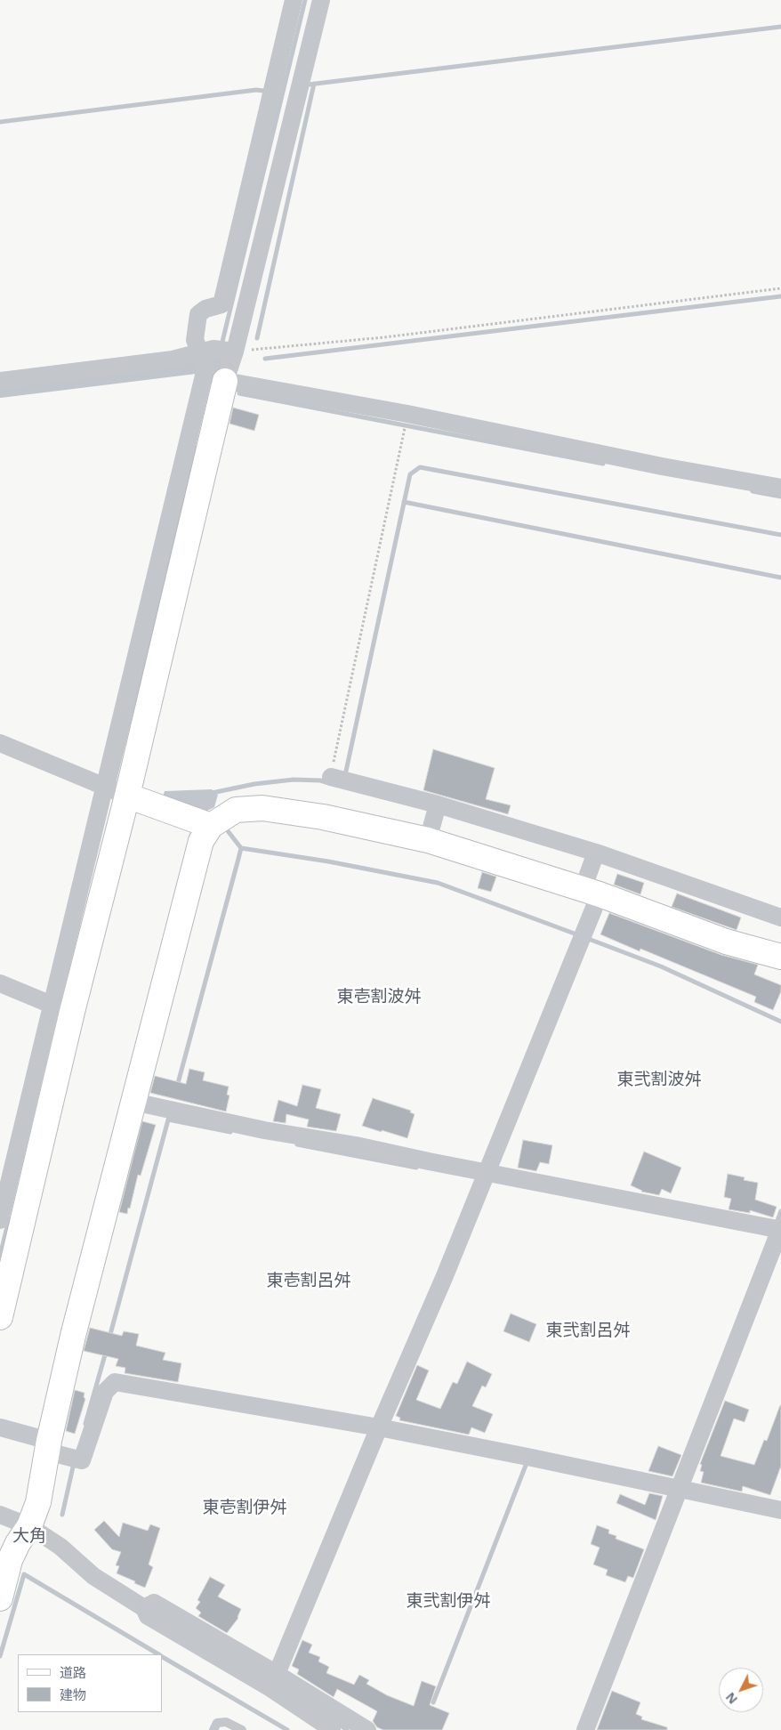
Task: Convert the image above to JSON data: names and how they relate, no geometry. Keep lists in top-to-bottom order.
{
  "districts": [
    "東壱割波舛",
    "東弐割波舛",
    "東壱割呂舛",
    "東弐割呂舛",
    "東壱割伊舛",
    "大角",
    "東弐割伊舛"
  ],
  "legend": ["道路", "建物"],
  "north": "bottom left"
}
